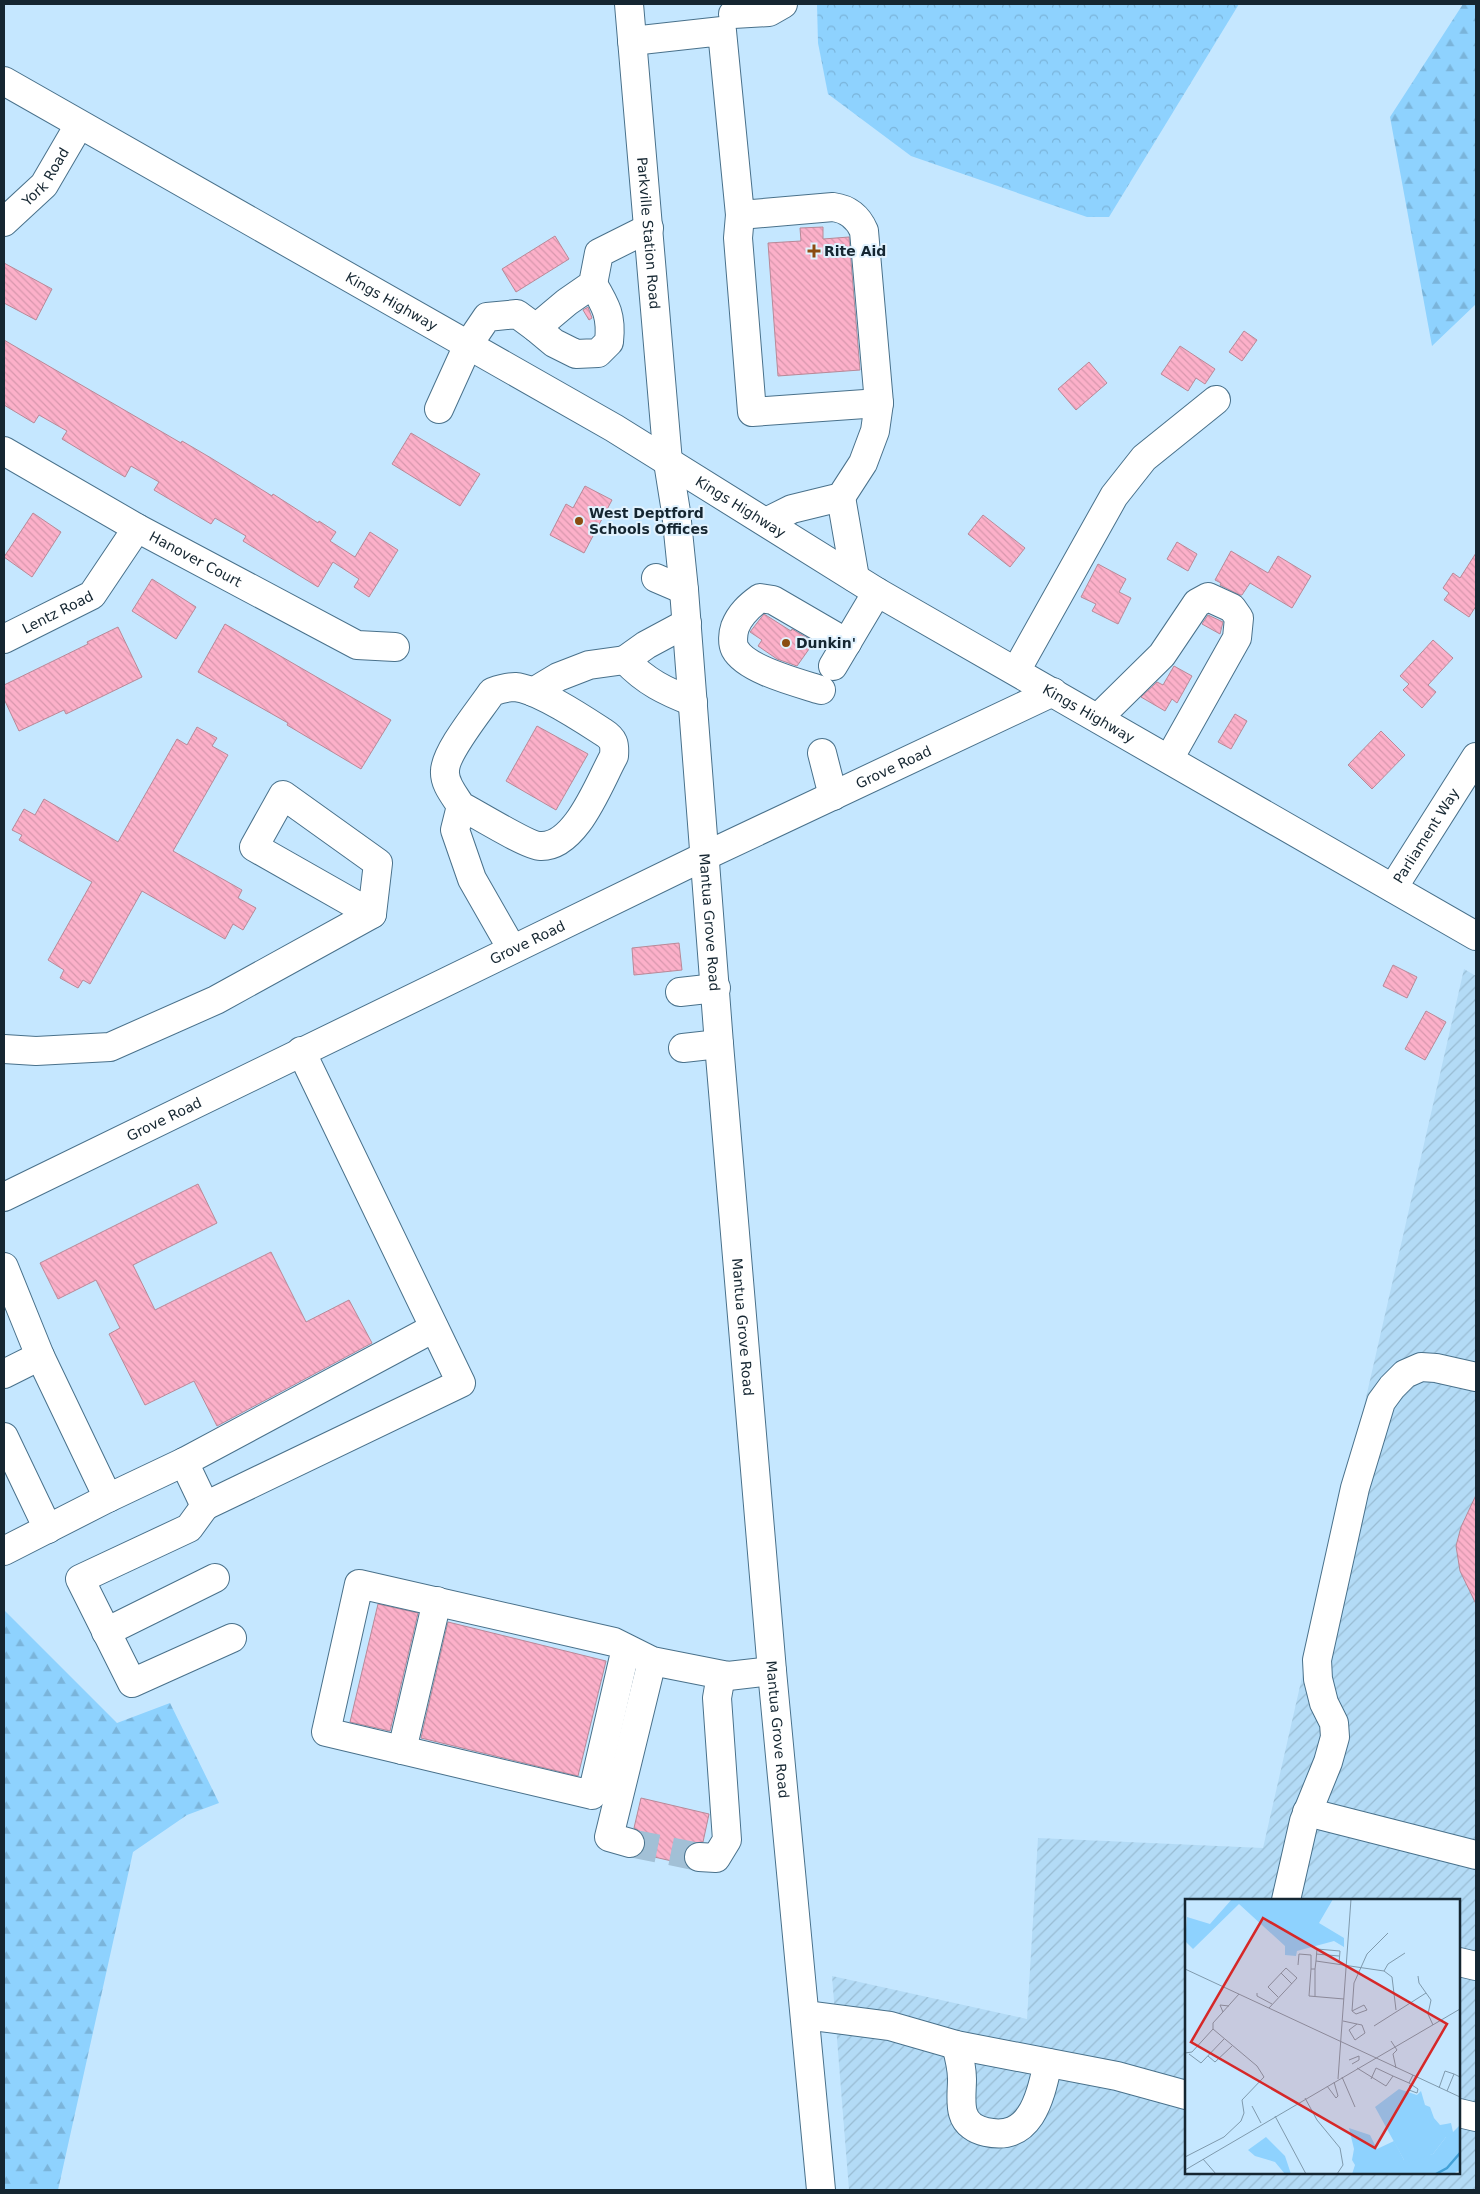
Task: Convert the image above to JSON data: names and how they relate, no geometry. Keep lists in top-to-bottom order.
{
  "streets": {
    "main road": [
      "York Road",
      "Parkville Station Road",
      "Kings Highway",
      "Hanover Court",
      "Lentz Road",
      "Grove Road",
      "Parliament Way",
      "Mantua Grove Road"
    ]
  },
  "crossings": [
    ["York Road", "Kings Highway"],
    ["Parkville Station Road", "Kings Highway"],
    ["Parkville Station Road", "Mantua Grove Road"],
    ["Kings Highway", "Grove Road"],
    ["Kings Highway", "Parliament Way"],
    ["Kings Highway", "Mantua Grove Road"],
    ["Hanover Court", "Lentz Road"],
    ["Grove Road", "Mantua Grove Road"]
  ],
  "places": {
    "health": ["Rite Aid"],
    "other": ["West Deptford Schools Offices", "Dunkin'"]
  }
}
